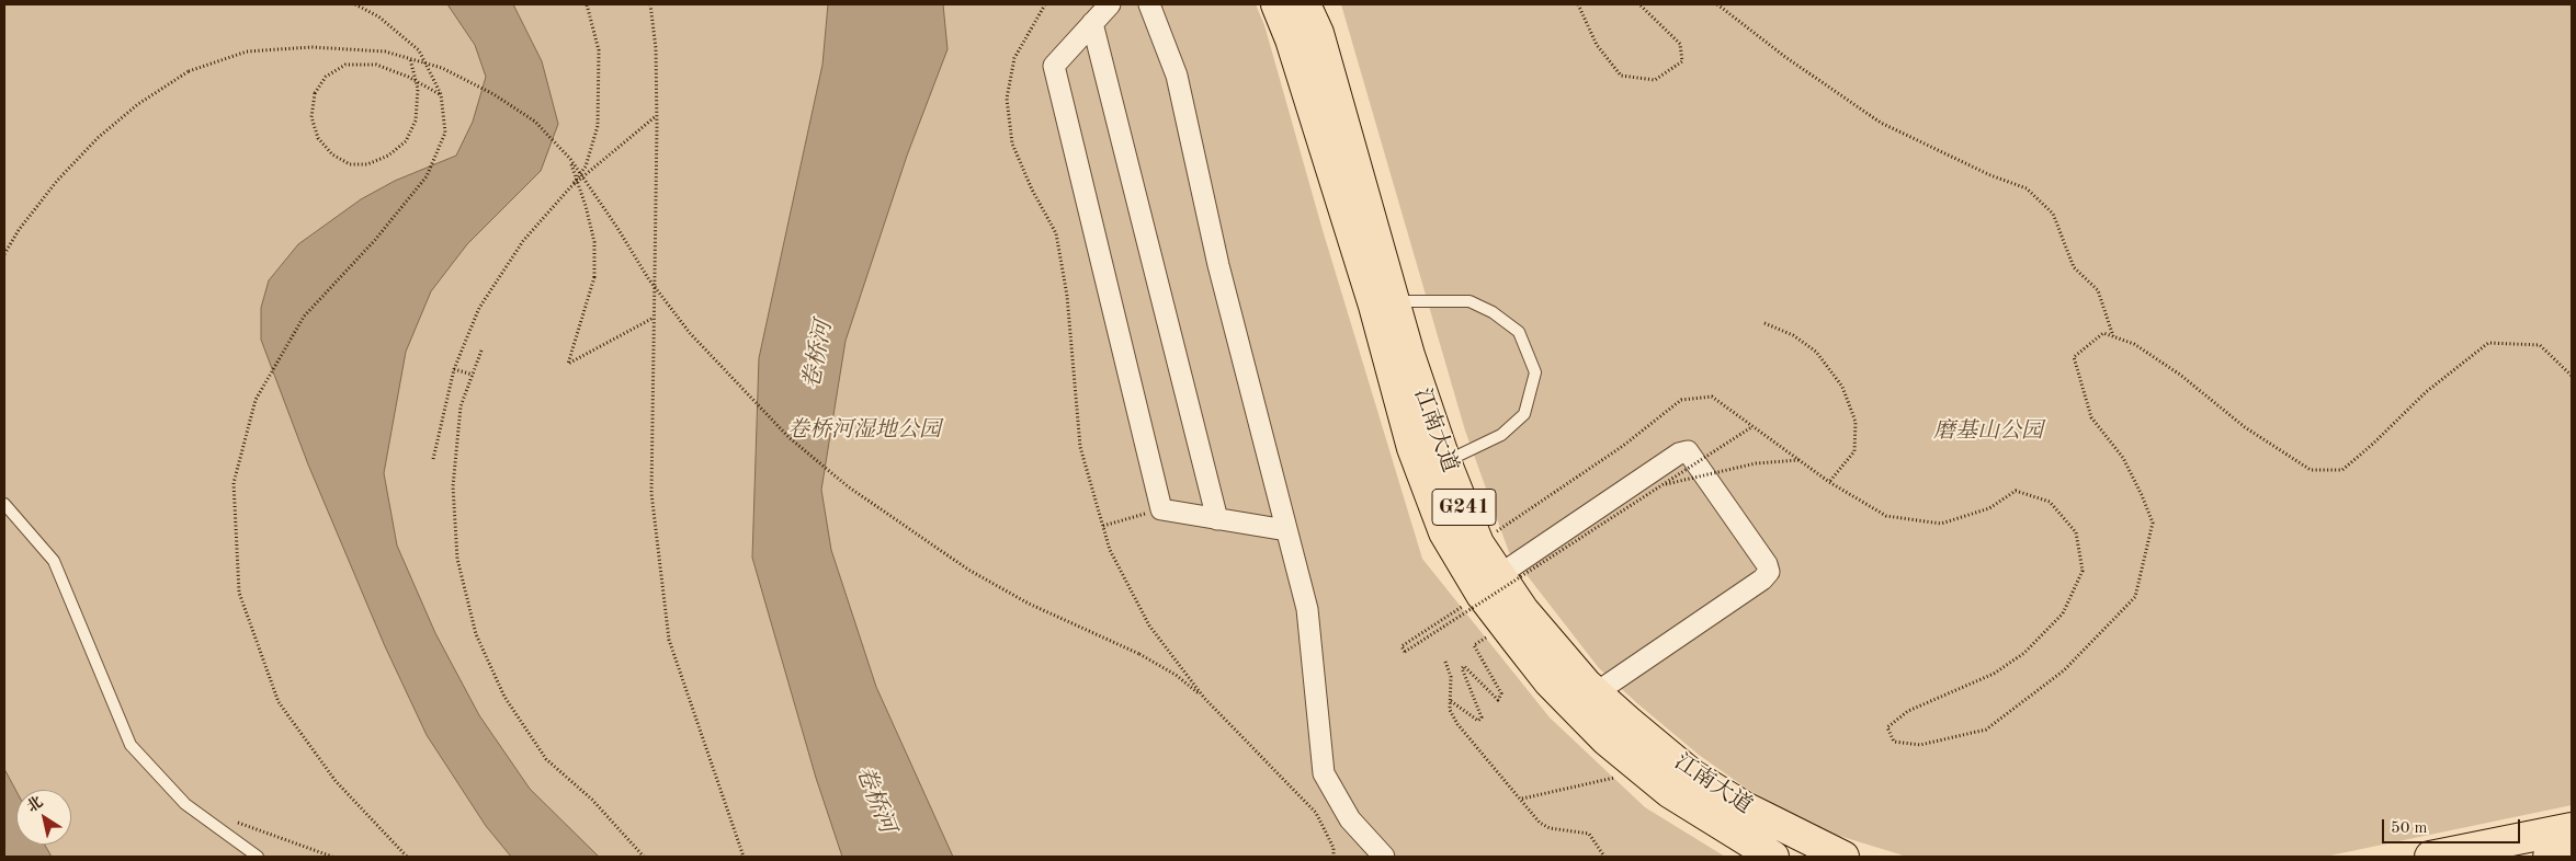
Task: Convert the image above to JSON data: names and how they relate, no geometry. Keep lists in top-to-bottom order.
{
  "streets": {
    "highway": ["江南大道", "G241"]
  },
  "water": ["卷桥河"],
  "parks": ["卷桥河湿地公园", "磨基山公园"],
  "scale_bar": "50 m",
  "north": "top left"
}
